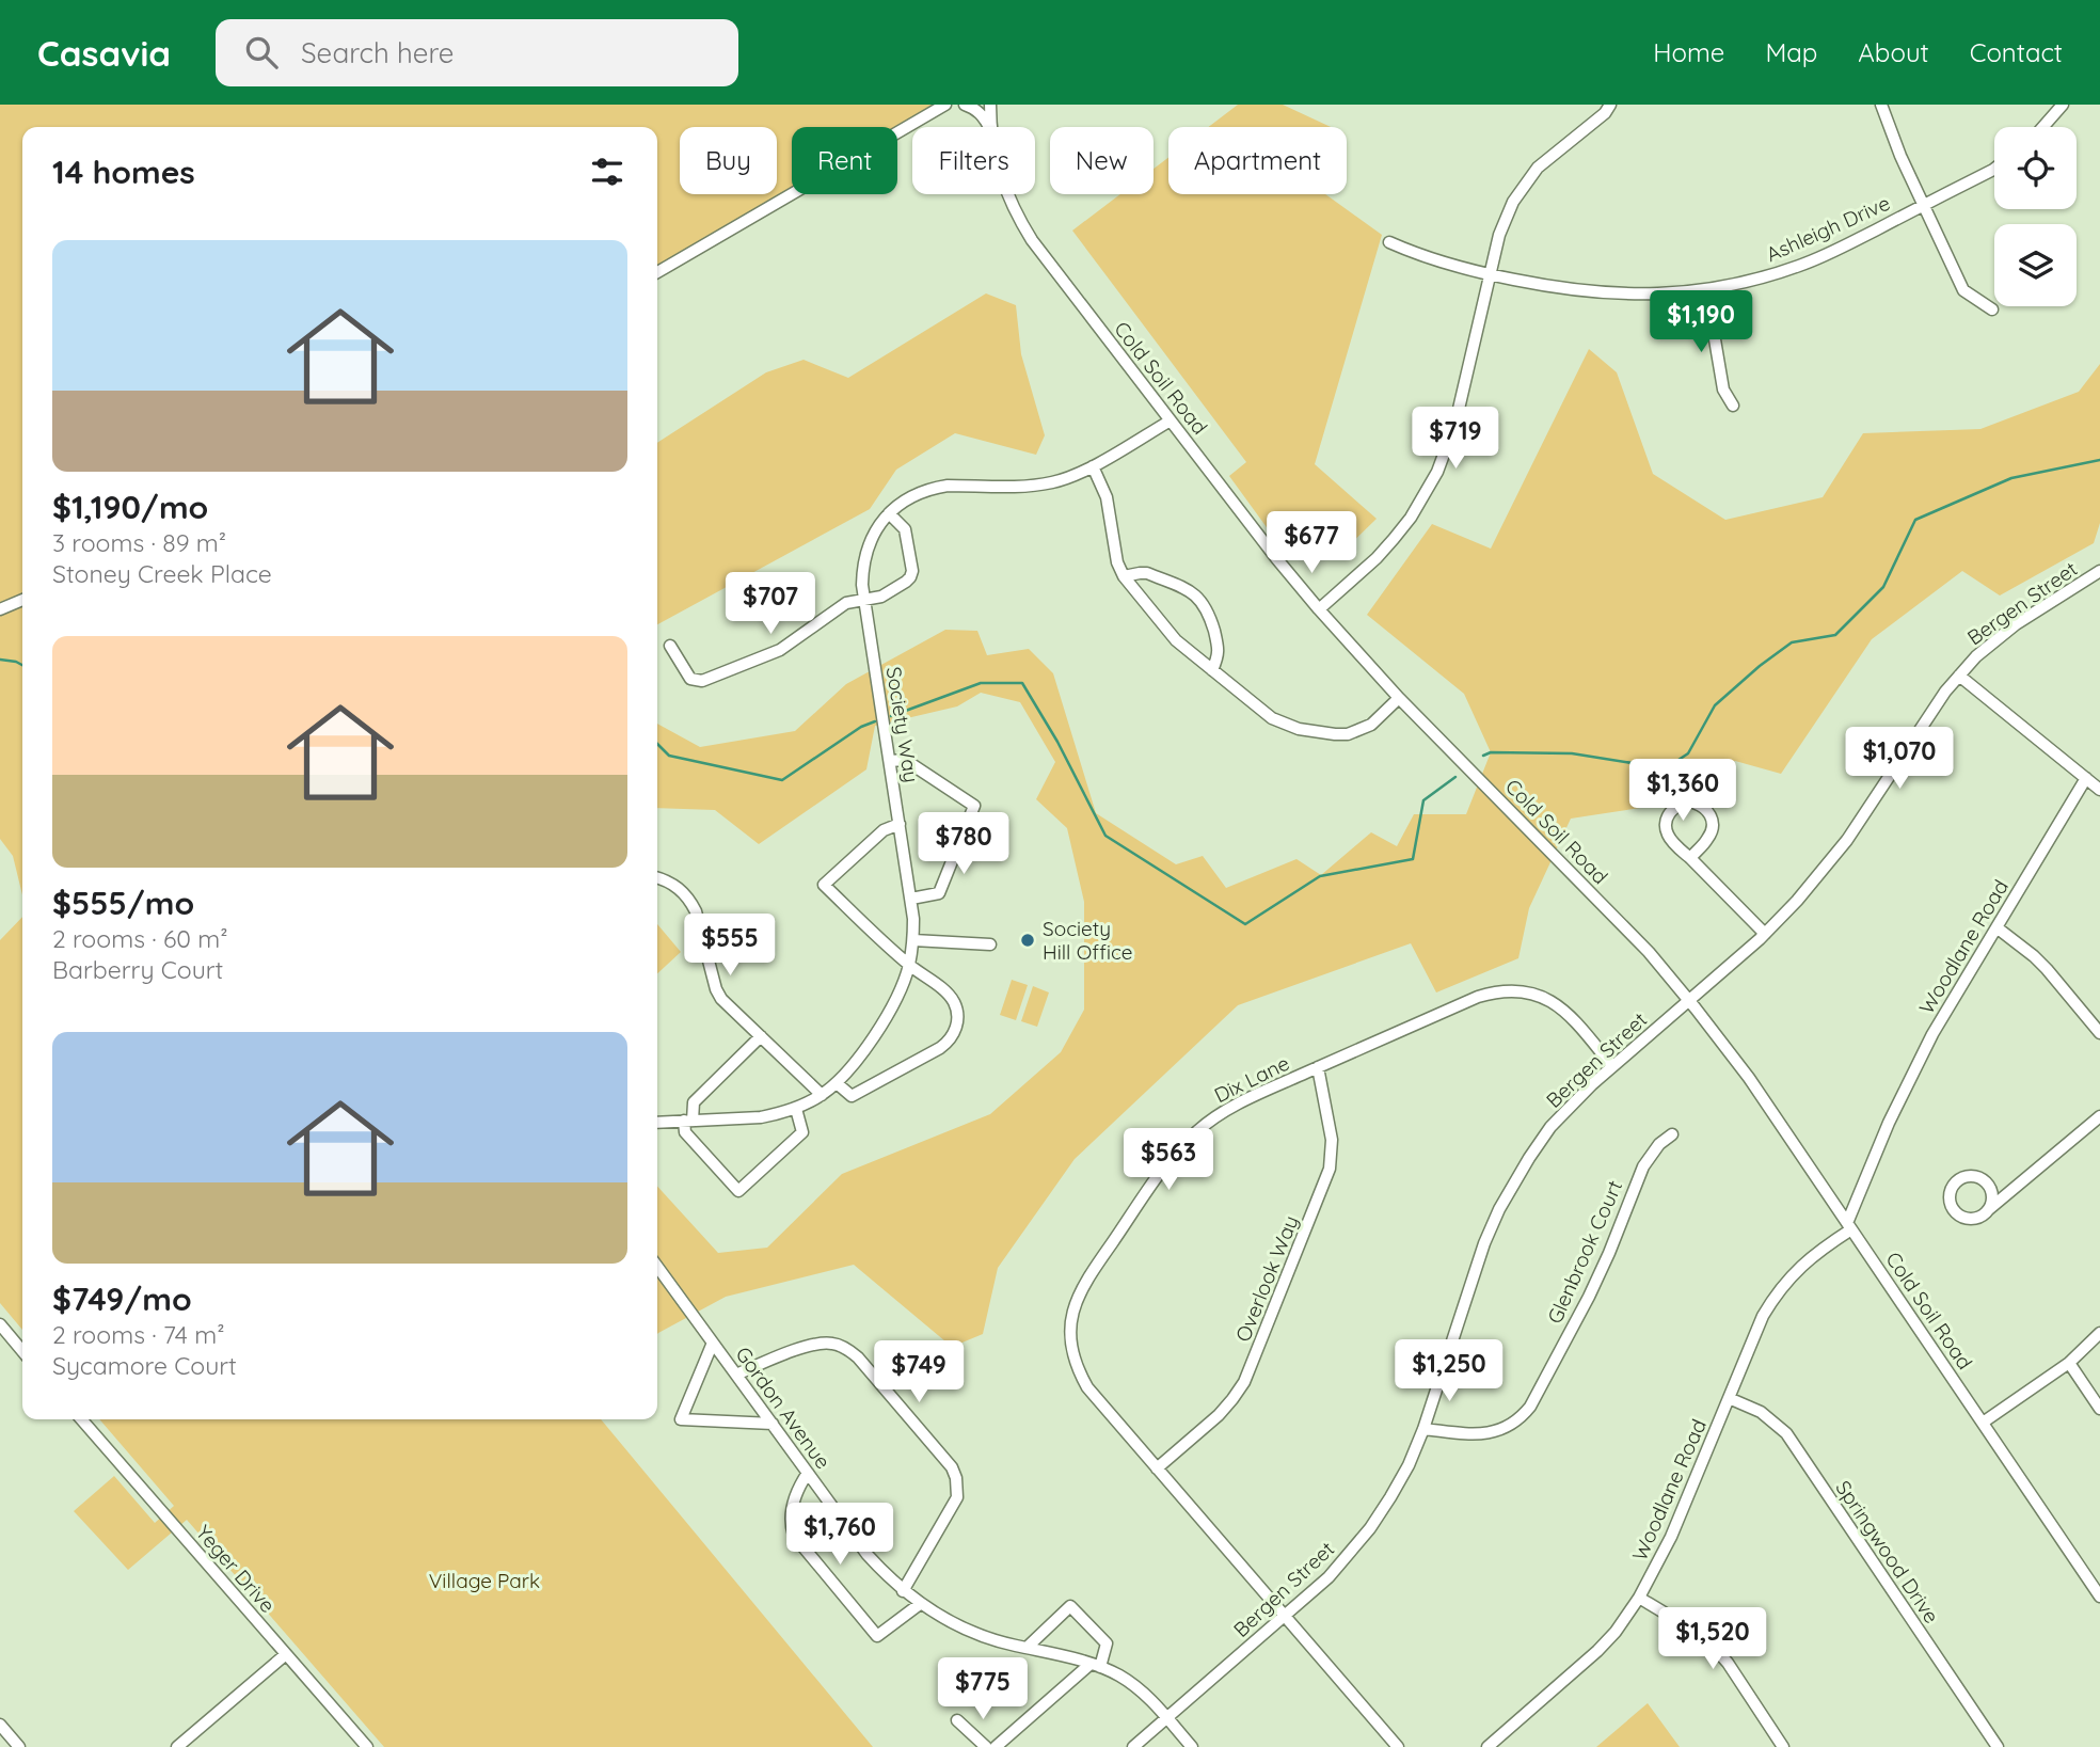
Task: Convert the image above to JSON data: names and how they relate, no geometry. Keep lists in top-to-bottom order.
{
  "streets": {
    "street": [
      "Ashleigh Drive",
      "Cold Soil Road",
      "Bergen Street",
      "Society Way",
      "Woodlane Road",
      "Dix Lane",
      "Glenbrook Court",
      "Overlook Way",
      "Gordon Avenue",
      "Springwood Drive",
      "Yeger Drive"
    ]
  },
  "crossings": [
    ["Cold Soil Road", "Bergen Street"],
    ["Cold Soil Road", "Society Way"],
    ["Cold Soil Road", "Woodlane Road"],
    ["Bergen Street", "Dix Lane"],
    ["Bergen Street", "Glenbrook Court"],
    ["Bergen Street", "Gordon Avenue"],
    ["Woodlane Road", "Springwood Drive"],
    ["Dix Lane", "Overlook Way"]
  ],
  "parks": ["Village Park"],
  "places": ["Society Hill Office"],
  "page": {
    "header": "Casavia",
    "search": "Search here",
    "nav": [
      "Home",
      "Map",
      "About",
      "Contact"
    ],
    "chip": [
      "Buy",
      "Rent",
      "Filters",
      "New",
      "Apartment"
    ],
    "heading": "14 homes",
    "list": [
      {
        "name": "$1,190/mo",
        "note": "3 rooms · 89 m² · Stoney Creek Place"
      },
      {
        "name": "$555/mo",
        "note": "2 rooms · 60 m² · Barberry Court"
      },
      {
        "name": "$749/mo",
        "note": "2 rooms · 74 m² · Sycamore Court"
      }
    ],
    "price": [
      "$1,190",
      "$719",
      "$677",
      "$707",
      "$1,070",
      "$1,360",
      "$780",
      "$555",
      "$563",
      "$1,250",
      "$749",
      "$1,760",
      "$1,520",
      "$775"
    ]
  }
}
